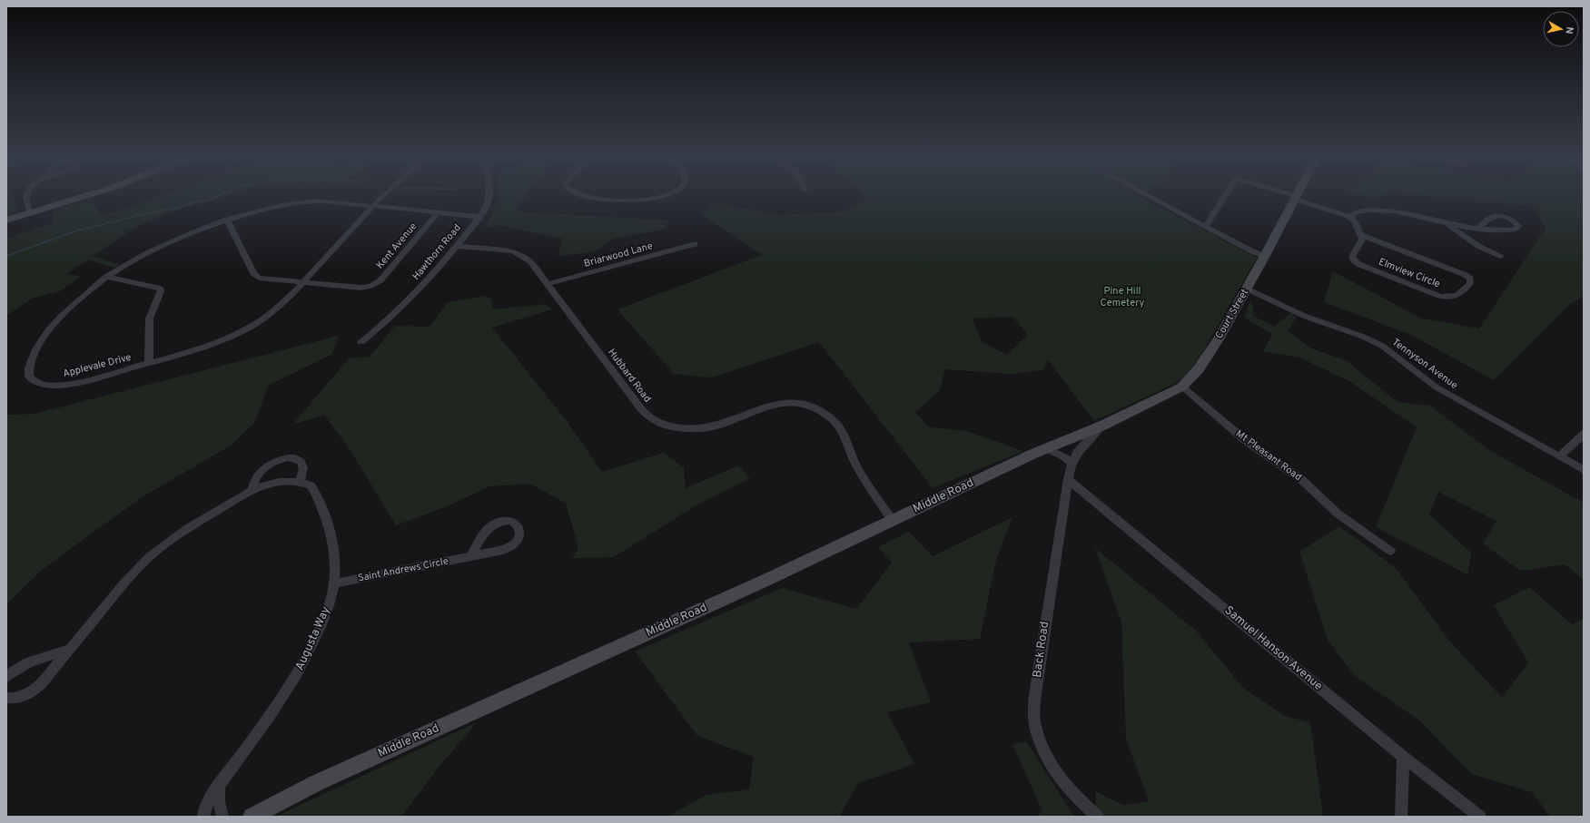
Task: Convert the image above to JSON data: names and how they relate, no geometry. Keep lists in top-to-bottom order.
{
  "streets": {
    "street": [
      "Kent Avenue",
      "Hawthorn Road",
      "Briarwood Lane",
      "Elmview Circle",
      "Court Street",
      "Tennyson Avenue",
      "Applevale Drive",
      "Hubbard Road",
      "Mt Pleasant Road",
      "Middle Road",
      "Saint Andrews Circle",
      "Augusta Way",
      "Samuel Hanson Avenue",
      "Back Road"
    ]
  },
  "crossings": [
    ["Kent Avenue", "Applevale Drive"],
    ["Hawthorn Road", "Applevale Drive"],
    ["Hawthorn Road", "Hubbard Road"],
    ["Briarwood Lane", "Hubbard Road"],
    ["Court Street", "Tennyson Avenue"],
    ["Court Street", "Mt Pleasant Road"],
    ["Court Street", "Middle Road"],
    ["Court Street", "Back Road"],
    ["Hubbard Road", "Middle Road"],
    ["Middle Road", "Back Road"],
    ["Saint Andrews Circle", "Augusta Way"],
    ["Samuel Hanson Avenue", "Back Road"]
  ],
  "parks": ["Pine Hill Cemetery"],
  "north": "right"
}
